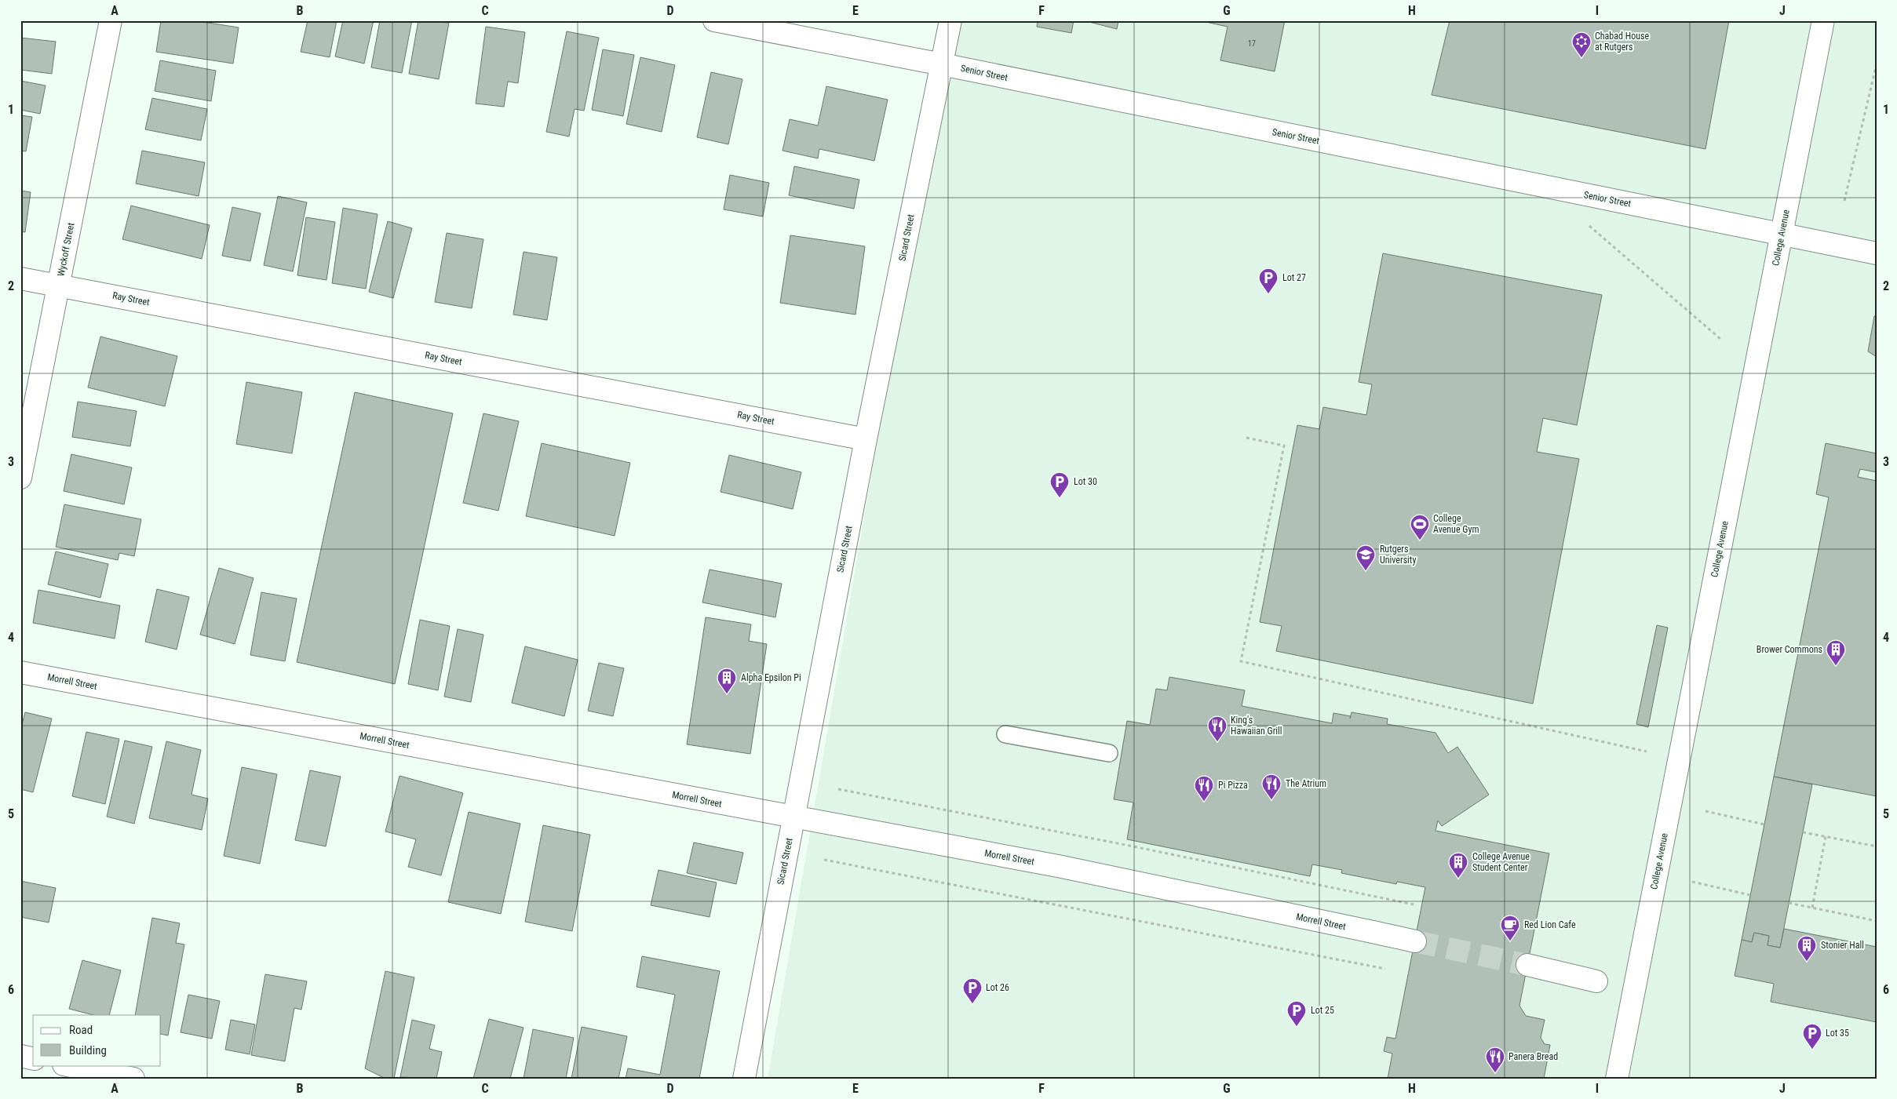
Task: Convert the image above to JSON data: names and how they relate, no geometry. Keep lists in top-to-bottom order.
{
  "streets": {
    "street": [
      "Senior Street",
      "Sicard Street",
      "College Avenue",
      "Wyckoff Street",
      "Ray Street",
      "Morrell Street"
    ]
  },
  "crossings": [
    ["Senior Street", "Sicard Street"],
    ["Senior Street", "College Avenue"],
    ["Sicard Street", "Ray Street"],
    ["Sicard Street", "Morrell Street"],
    ["Wyckoff Street", "Ray Street"]
  ],
  "places": {
    "synagogue": ["Chabad House at Rutgers"],
    "parking": [
      "Lot 27",
      "Lot 30",
      "Lot 26",
      "Lot 25",
      "Lot 35"
    ],
    "sports": ["College Avenue Gym"],
    "school or university": ["Rutgers University"],
    "building": [
      "Brower Commons",
      "Alpha Epsilon Pi",
      "College Avenue Student Center",
      "Stonier Hall"
    ],
    "restaurant": [
      "King's Hawaiian Grill",
      "The Atrium",
      "Pi Pizza",
      "Panera Bread"
    ],
    "cafe": ["Red Lion Cafe"]
  },
  "house_numbers": ["17"],
  "legend": ["Road", "Building"],
  "grid": {
    "columns": [
      "A",
      "B",
      "C",
      "D",
      "E",
      "F",
      "G",
      "H",
      "I",
      "J"
    ],
    "rows": [
      "1",
      "2",
      "3",
      "4",
      "5",
      "6"
    ]
  }
}
